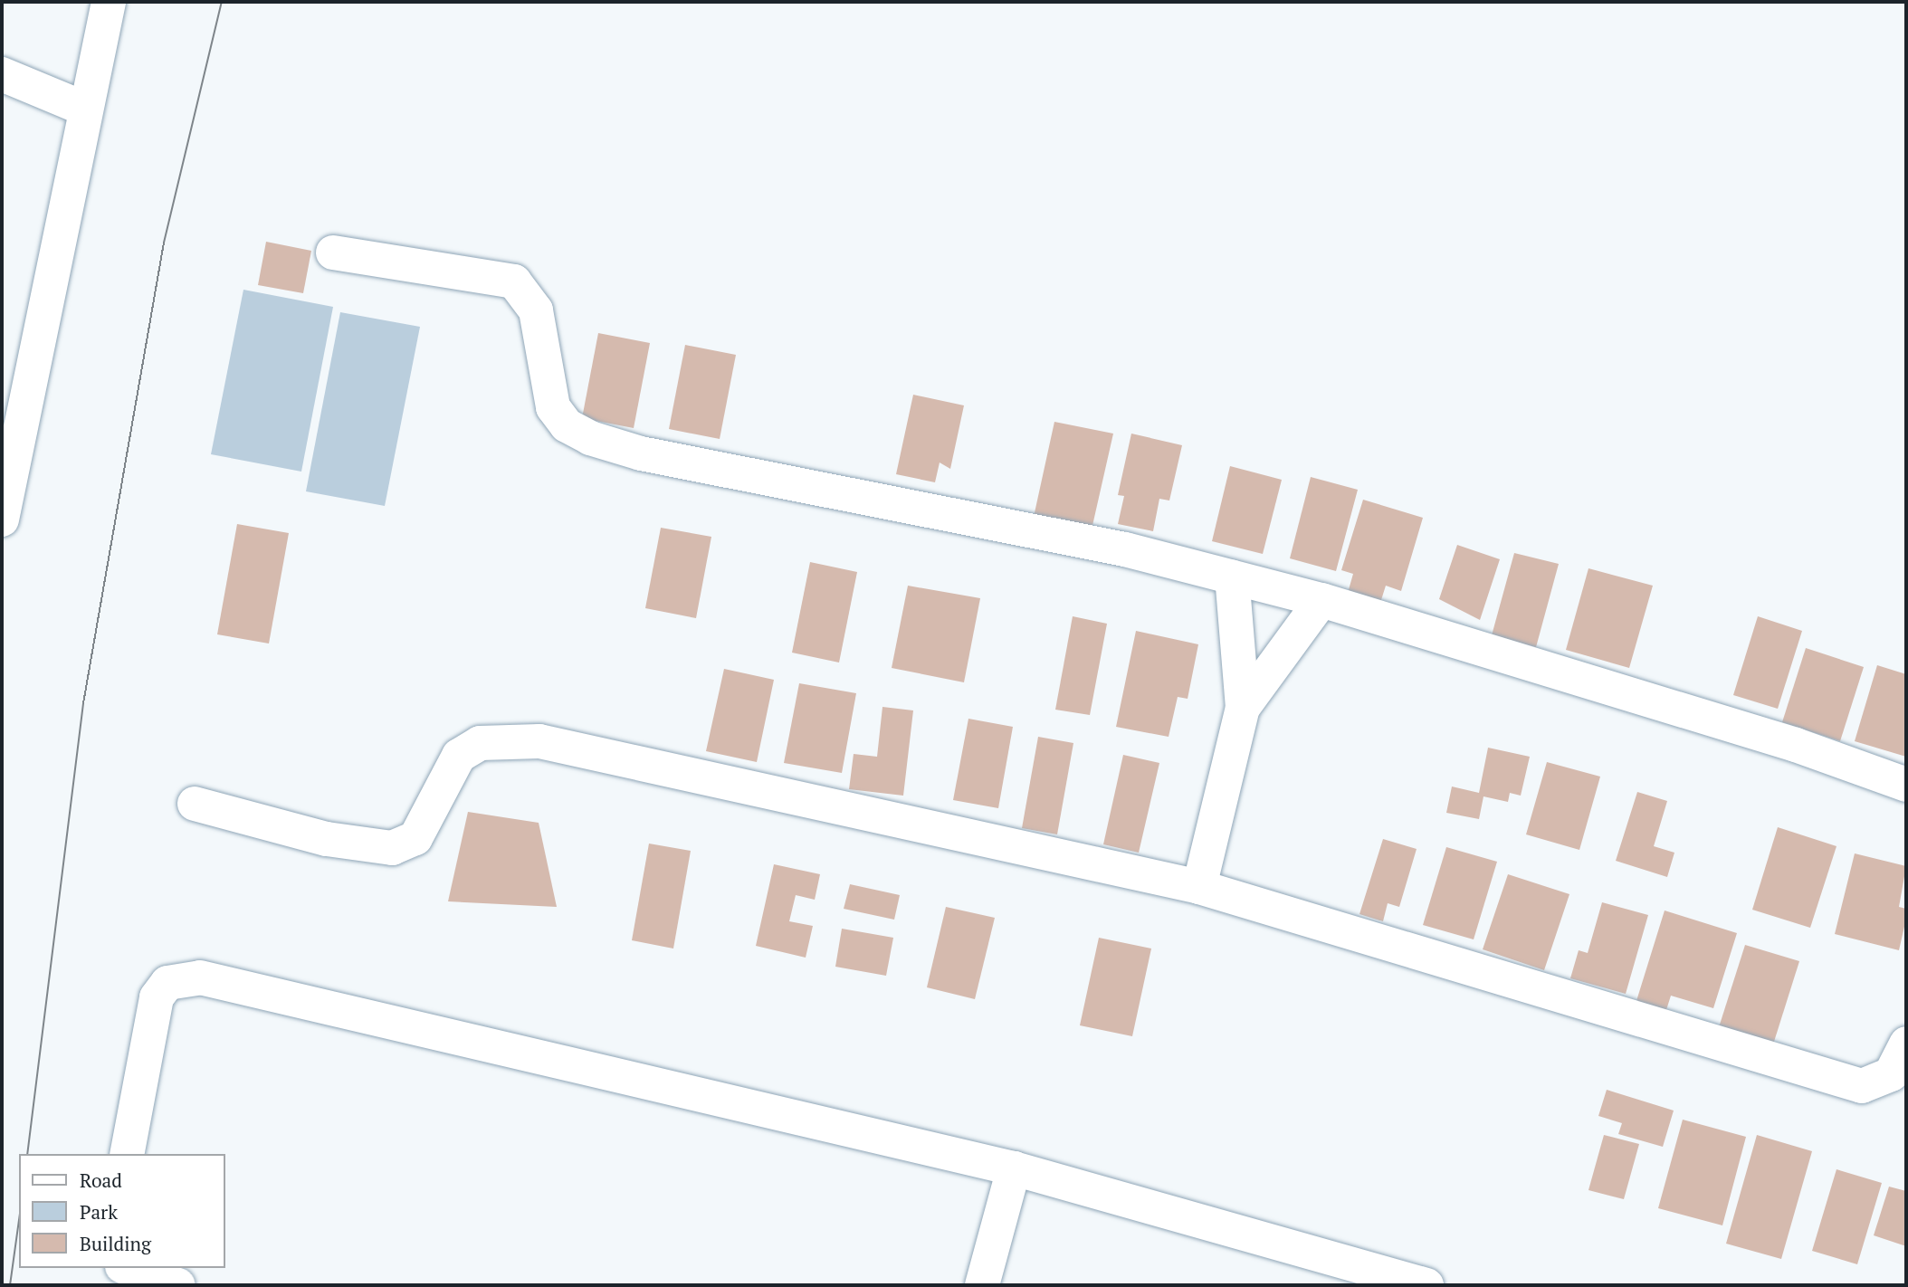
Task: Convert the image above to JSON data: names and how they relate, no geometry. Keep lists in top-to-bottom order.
{
  "legend": ["Road", "Park", "Building"]
}
